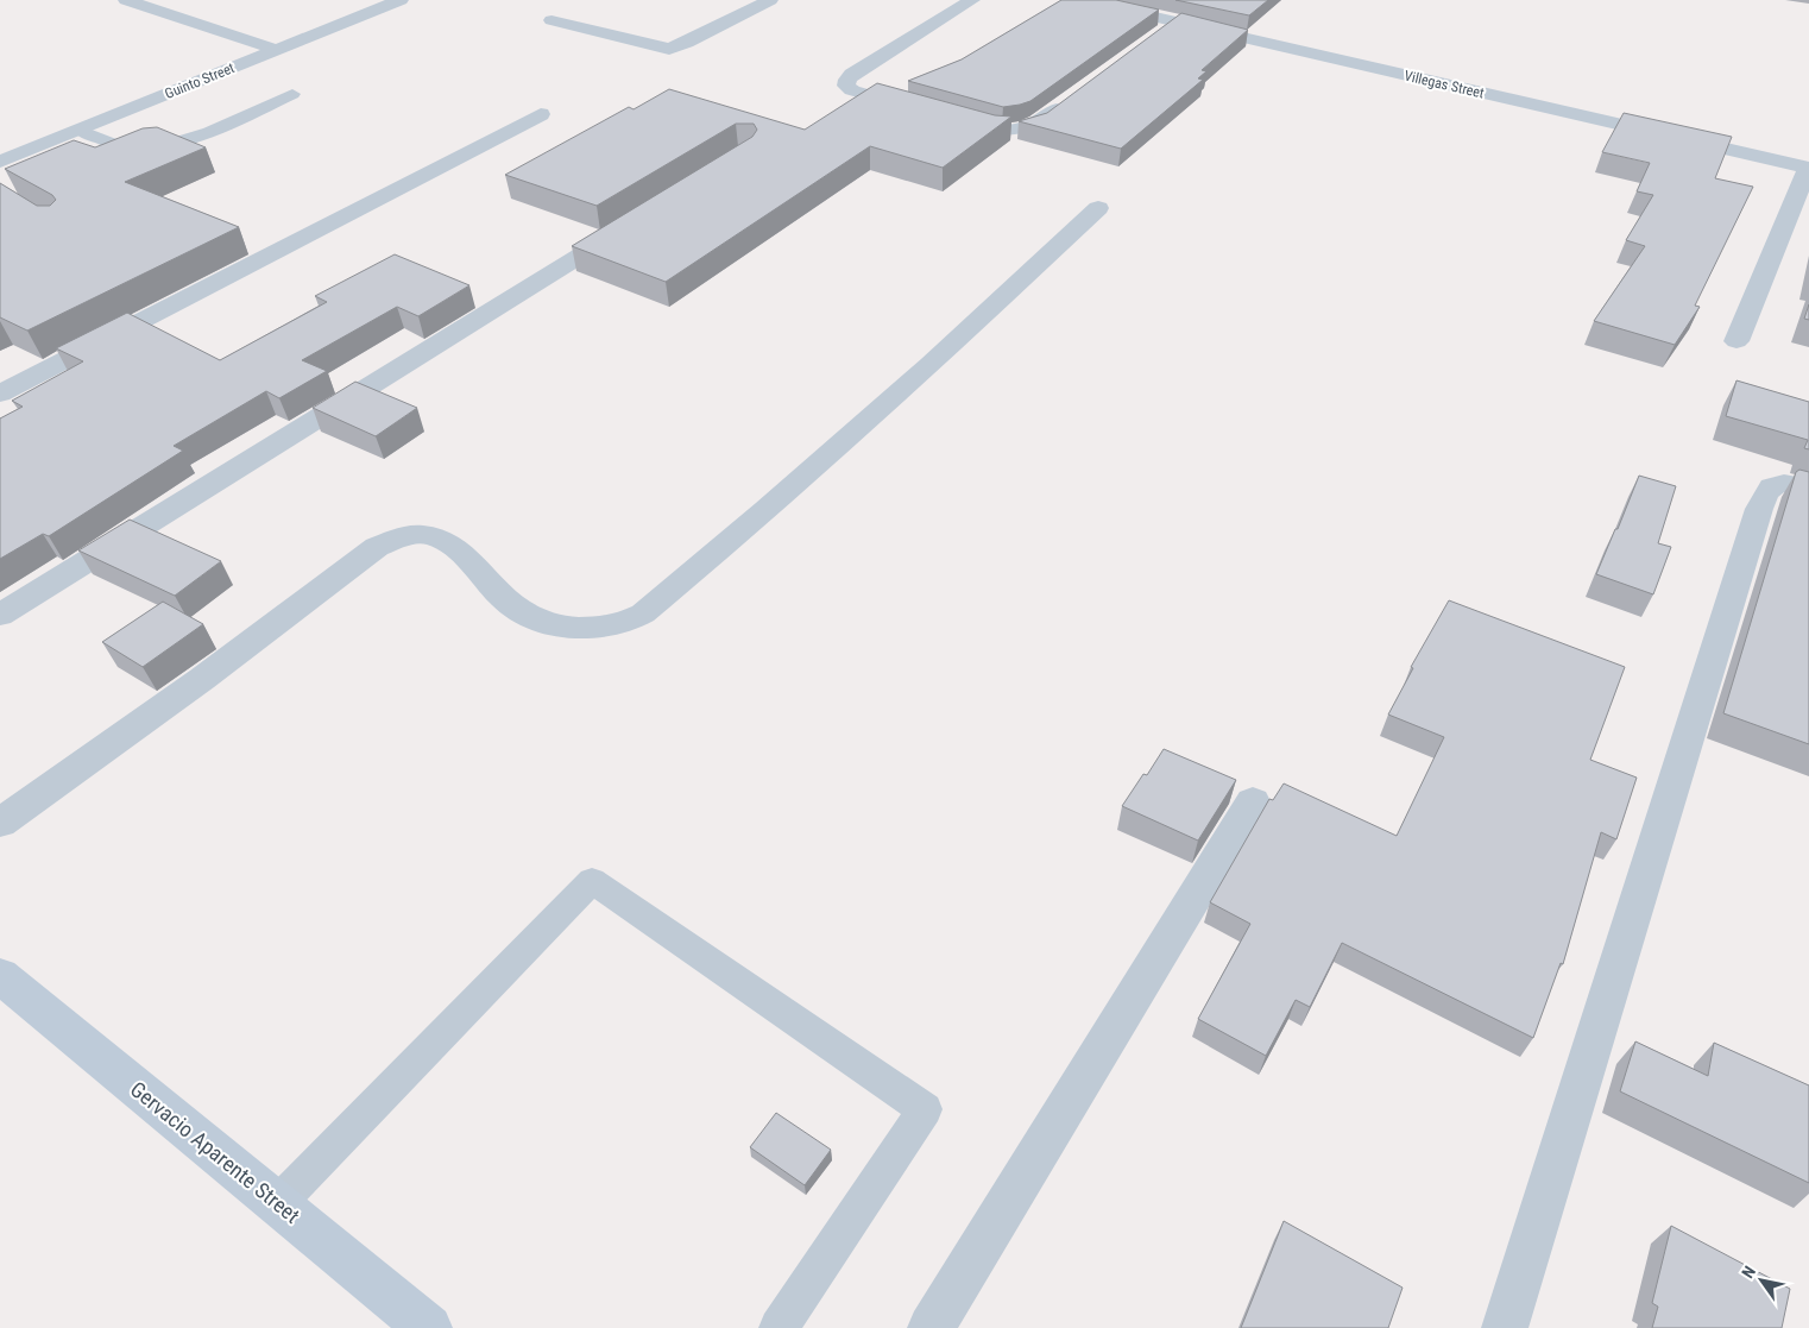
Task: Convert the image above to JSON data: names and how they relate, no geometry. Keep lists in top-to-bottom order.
{
  "streets": {
    "main road": ["Gervacio Aparente Street"],
    "street": ["Guinto Street", "Villegas Street"]
  },
  "north": "top left"
}
